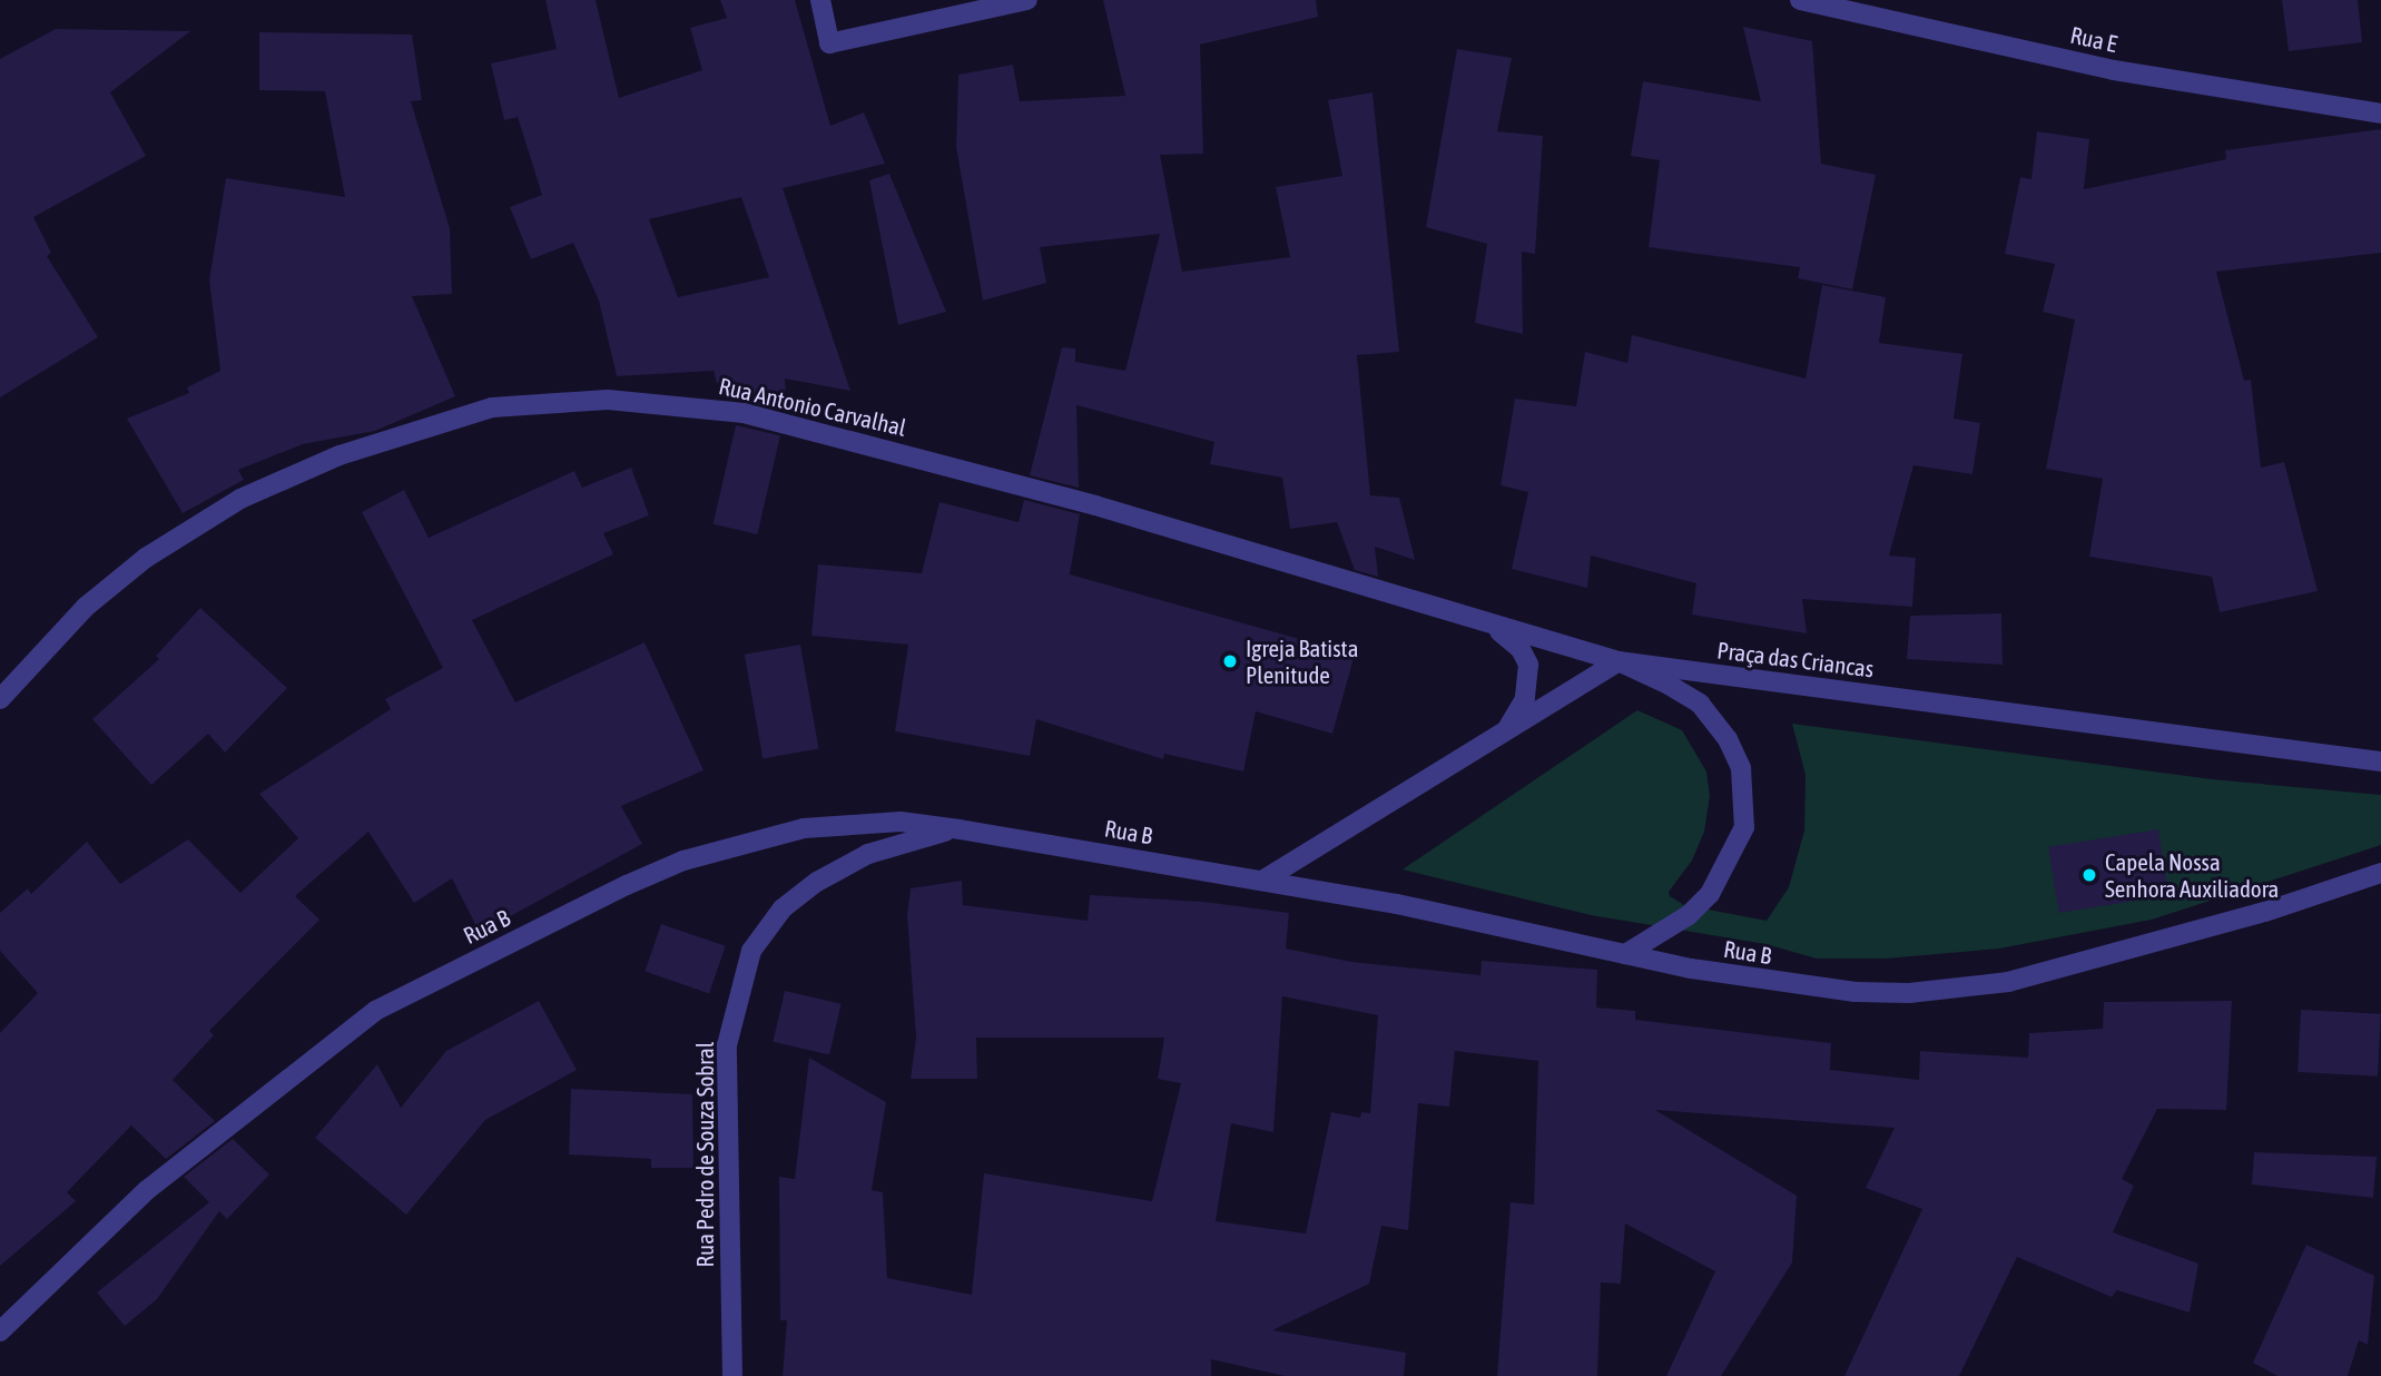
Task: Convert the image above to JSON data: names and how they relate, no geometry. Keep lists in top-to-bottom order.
{
  "streets": {
    "street": [
      "Rua E",
      "Rua Antonio Carvalhal",
      "Praça das Criancas",
      "Rua B",
      "Rua Pedro de Souza Sobral"
    ]
  },
  "crossings": [
    ["Rua Antonio Carvalhal", "Praça das Criancas"],
    ["Rua B", "Rua Pedro de Souza Sobral"]
  ],
  "places": ["Igreja Batista Plenitude", "Capela Nossa Senhora Auxiliadora"]
}
